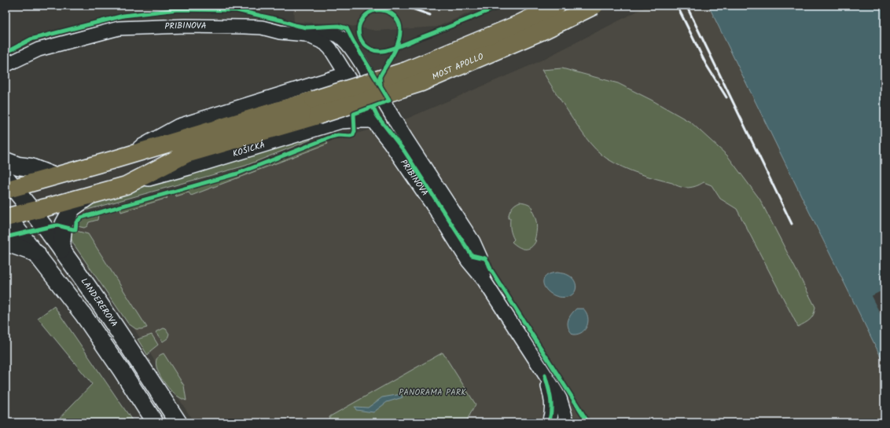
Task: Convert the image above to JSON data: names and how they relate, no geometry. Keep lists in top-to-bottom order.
{
  "streets": {
    "main road": ["MOST APOLLO", "KOŠICKÁ", "LANDEREROVA"],
    "street": ["PRIBINOVA"]
  },
  "crossings": [
    ["PRIBINOVA", "KOŠICKÁ"],
    ["MOST APOLLO", "KOŠICKÁ"],
    ["KOŠICKÁ", "LANDEREROVA"]
  ],
  "parks": ["PANORAMA PARK"]
}
